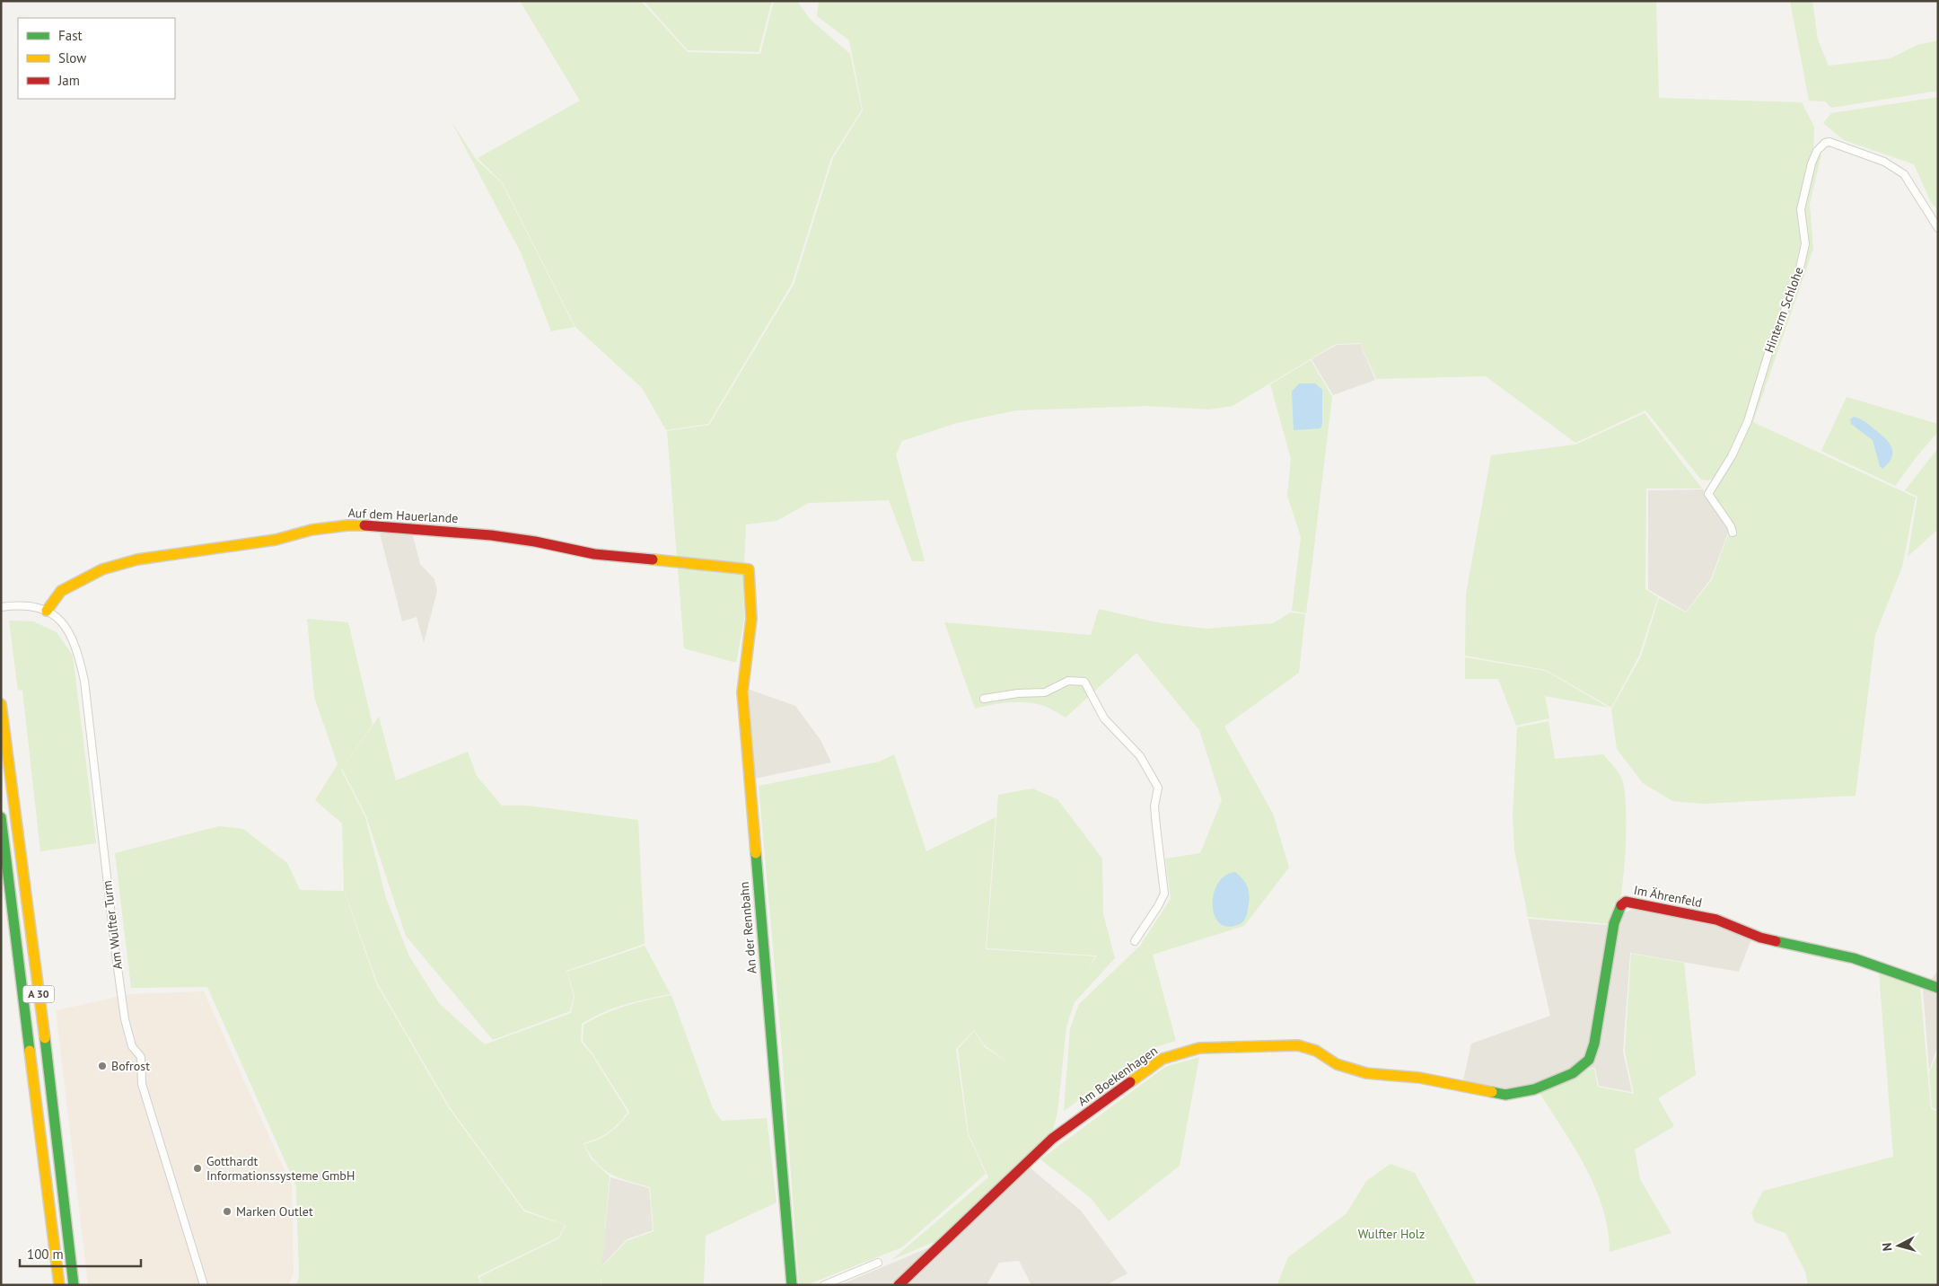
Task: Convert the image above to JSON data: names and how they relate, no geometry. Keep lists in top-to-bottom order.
{
  "streets": {
    "main road": [
      "Auf dem Hauerlande",
      "Im Ährenfeld",
      "An der Rennbahn",
      "A 30",
      "Am Boekenhagen"
    ],
    "street": ["Hinterm Schlohe", "Am Wulfter Turm"]
  },
  "crossings": [
    ["Auf dem Hauerlande", "Am Wulfter Turm"],
    ["Auf dem Hauerlande", "An der Rennbahn"],
    ["Im Ährenfeld", "Am Boekenhagen"]
  ],
  "parks": ["Wulfter Holz"],
  "places": ["Bofrost", "Gotthardt Informationssysteme GmbH", "Marken Outlet"],
  "legend": ["Fast", "Slow", "Jam"],
  "scale_bar": "100 m",
  "north": "left"
}
